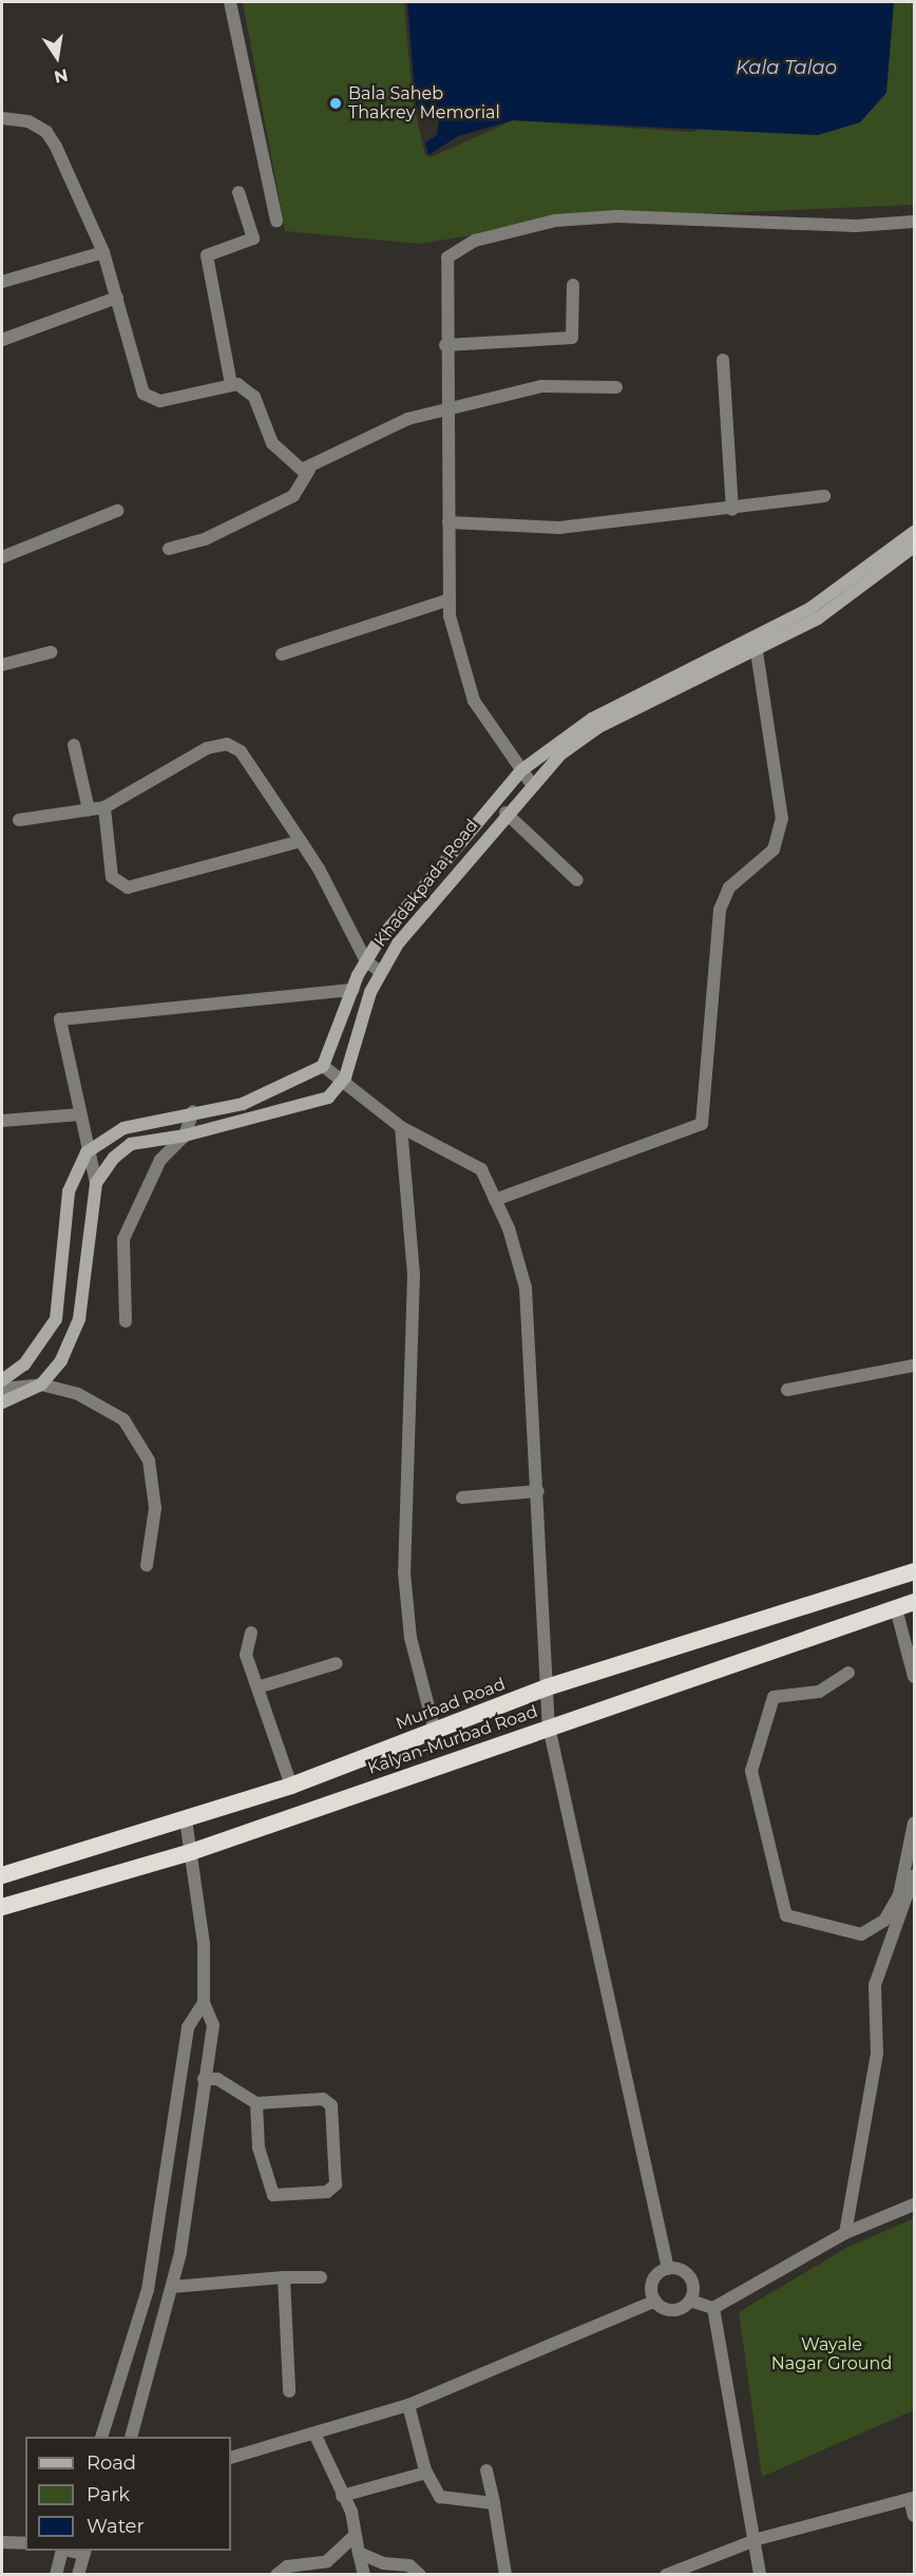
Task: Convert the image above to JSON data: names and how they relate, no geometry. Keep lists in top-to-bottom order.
{
  "streets": {
    "highway": ["Murbad Road", "Kalyan-Murbad Road"],
    "main road": ["Khadakpada Road"]
  },
  "water": ["Kala Talao"],
  "parks": ["Wayale Nagar Ground"],
  "places": ["Bala Saheb Thakrey Memorial"],
  "legend": ["Road", "Park", "Water"],
  "north": "bottom"
}
